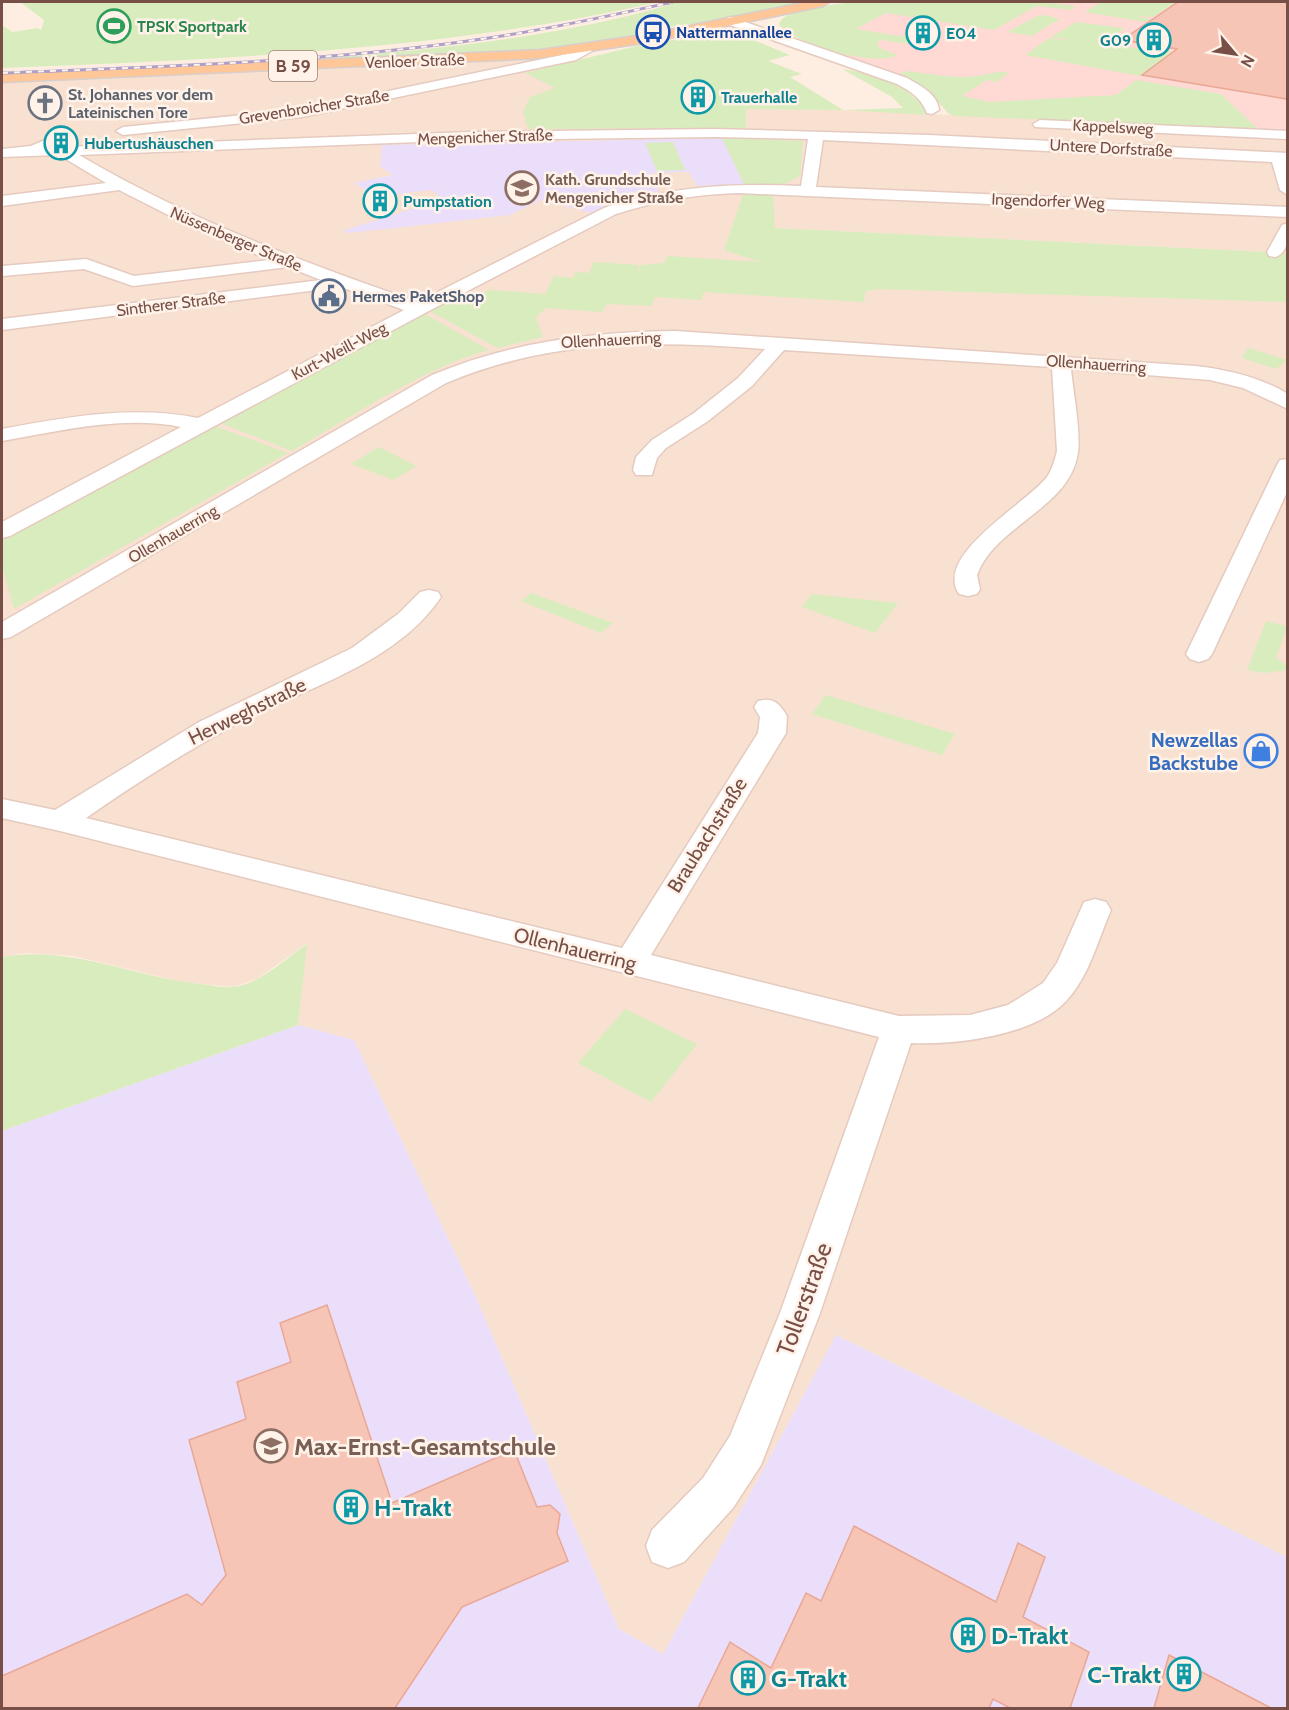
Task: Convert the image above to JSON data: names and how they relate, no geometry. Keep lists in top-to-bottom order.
{
  "streets": {
    "main road": ["Venloer Straße", "B 59"],
    "street": [
      "Grevenbroicher Straße",
      "Kappelsweg",
      "Mengenicher Straße",
      "Untere Dorfstraße",
      "Ingendorfer Weg",
      "Nüssenberger Straße",
      "Sintherer Straße",
      "Ollenhauerring",
      "Kurt-Weill-Weg",
      "Herweghstraße",
      "Braubachstraße",
      "Tollerstraße"
    ]
  },
  "crossings": [
    ["Venloer Straße", "Grevenbroicher Straße"],
    ["Mengenicher Straße", "Untere Dorfstraße"],
    ["Mengenicher Straße", "Nüssenberger Straße"],
    ["Ingendorfer Weg", "Kurt-Weill-Weg"],
    ["Nüssenberger Straße", "Sintherer Straße"],
    ["Nüssenberger Straße", "Kurt-Weill-Weg"],
    ["Ollenhauerring", "Herweghstraße"],
    ["Ollenhauerring", "Braubachstraße"],
    ["Ollenhauerring", "Tollerstraße"]
  ],
  "places": {
    "sports": ["TPSK Sportpark"],
    "bus stop": ["Nattermannallee"],
    "building": [
      "E04",
      "G09",
      "Trauerhalle",
      "Hubertushäuschen",
      "Pumpstation",
      "H-Trakt",
      "D-Trakt",
      "C-Trakt",
      "G-Trakt"
    ],
    "church": ["St. Johannes vor dem Lateinischen Tore"],
    "school or university": ["Kath. Grundschule Mengenicher Straße", "Max-Ernst-Gesamtschule"],
    "public building": ["Hermes PaketShop"],
    "shop": ["Newzellas Backstube"]
  },
  "north": "bottom right"
}
